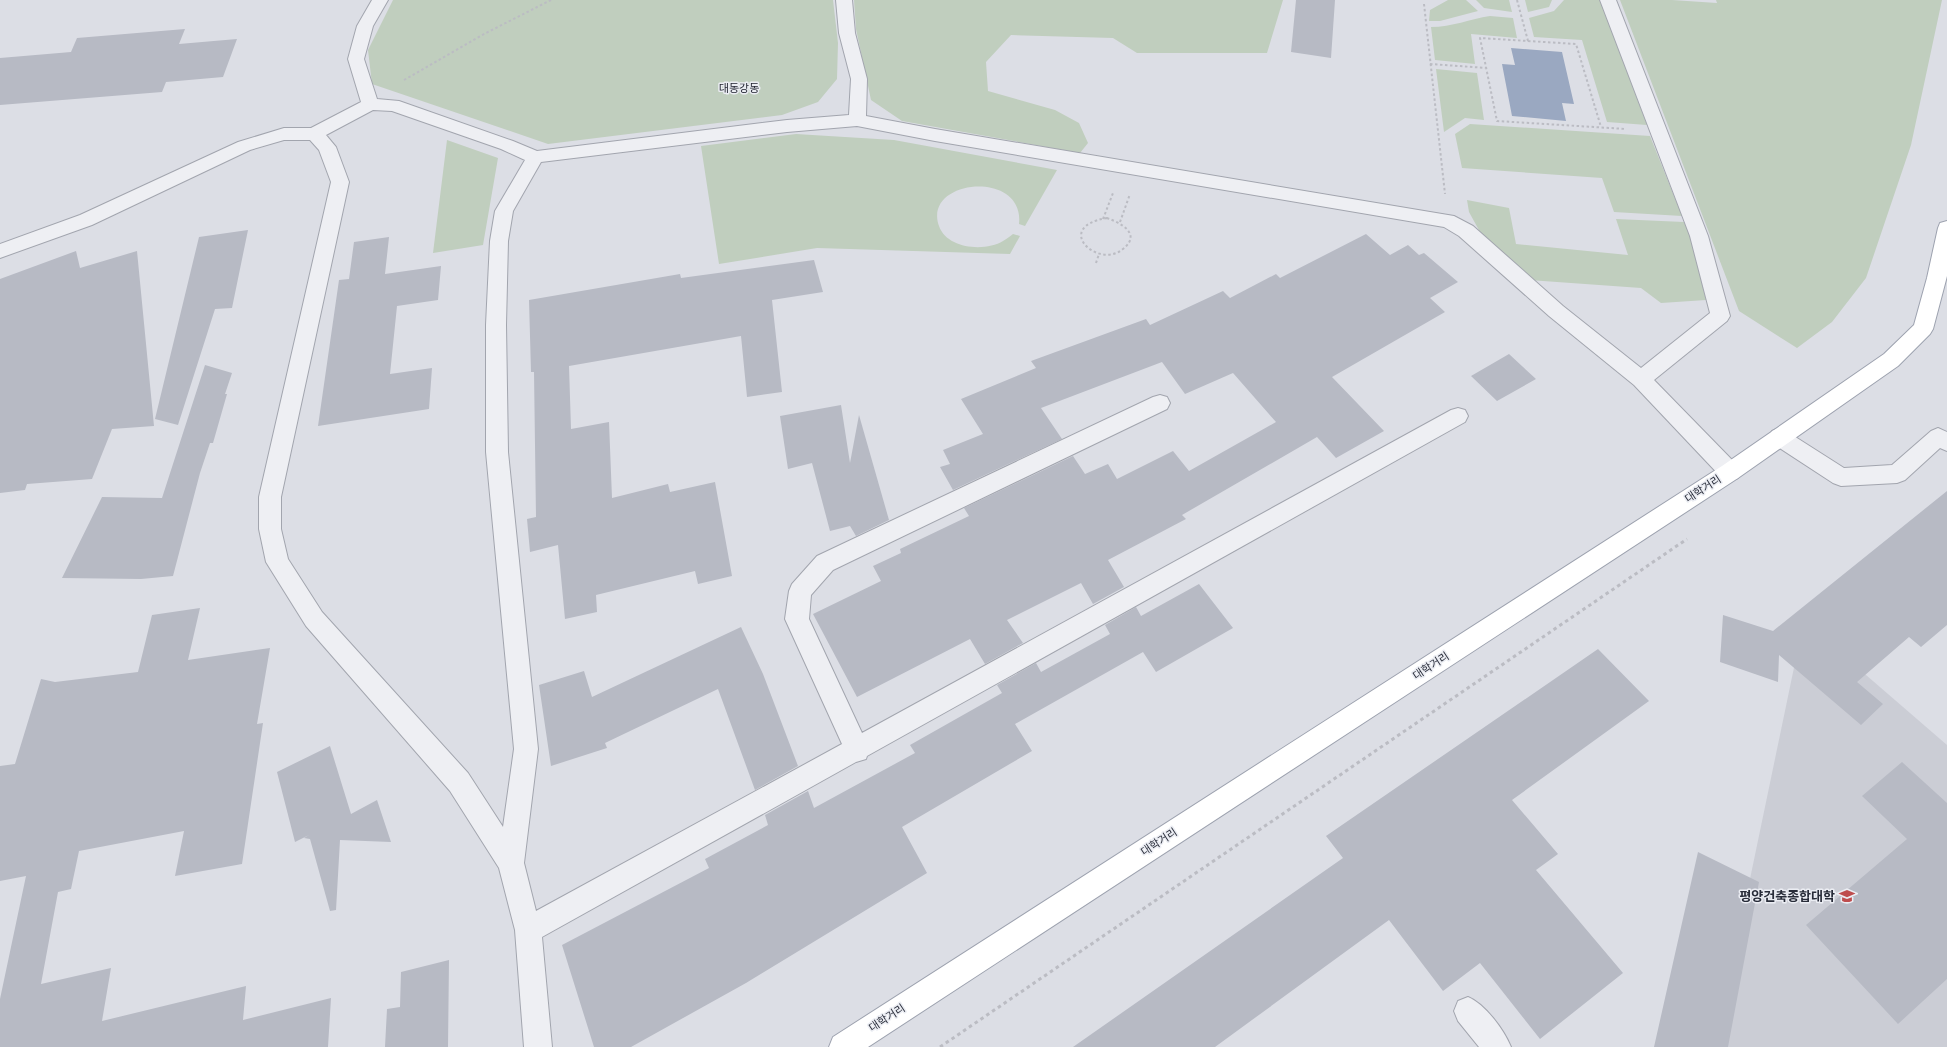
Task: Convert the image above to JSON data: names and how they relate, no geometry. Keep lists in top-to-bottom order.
{
  "streets": {
    "main road": ["대학거리"]
  },
  "districts": ["대동강동"],
  "places": {
    "school or university": ["평양건축종합대학"]
  }
}
